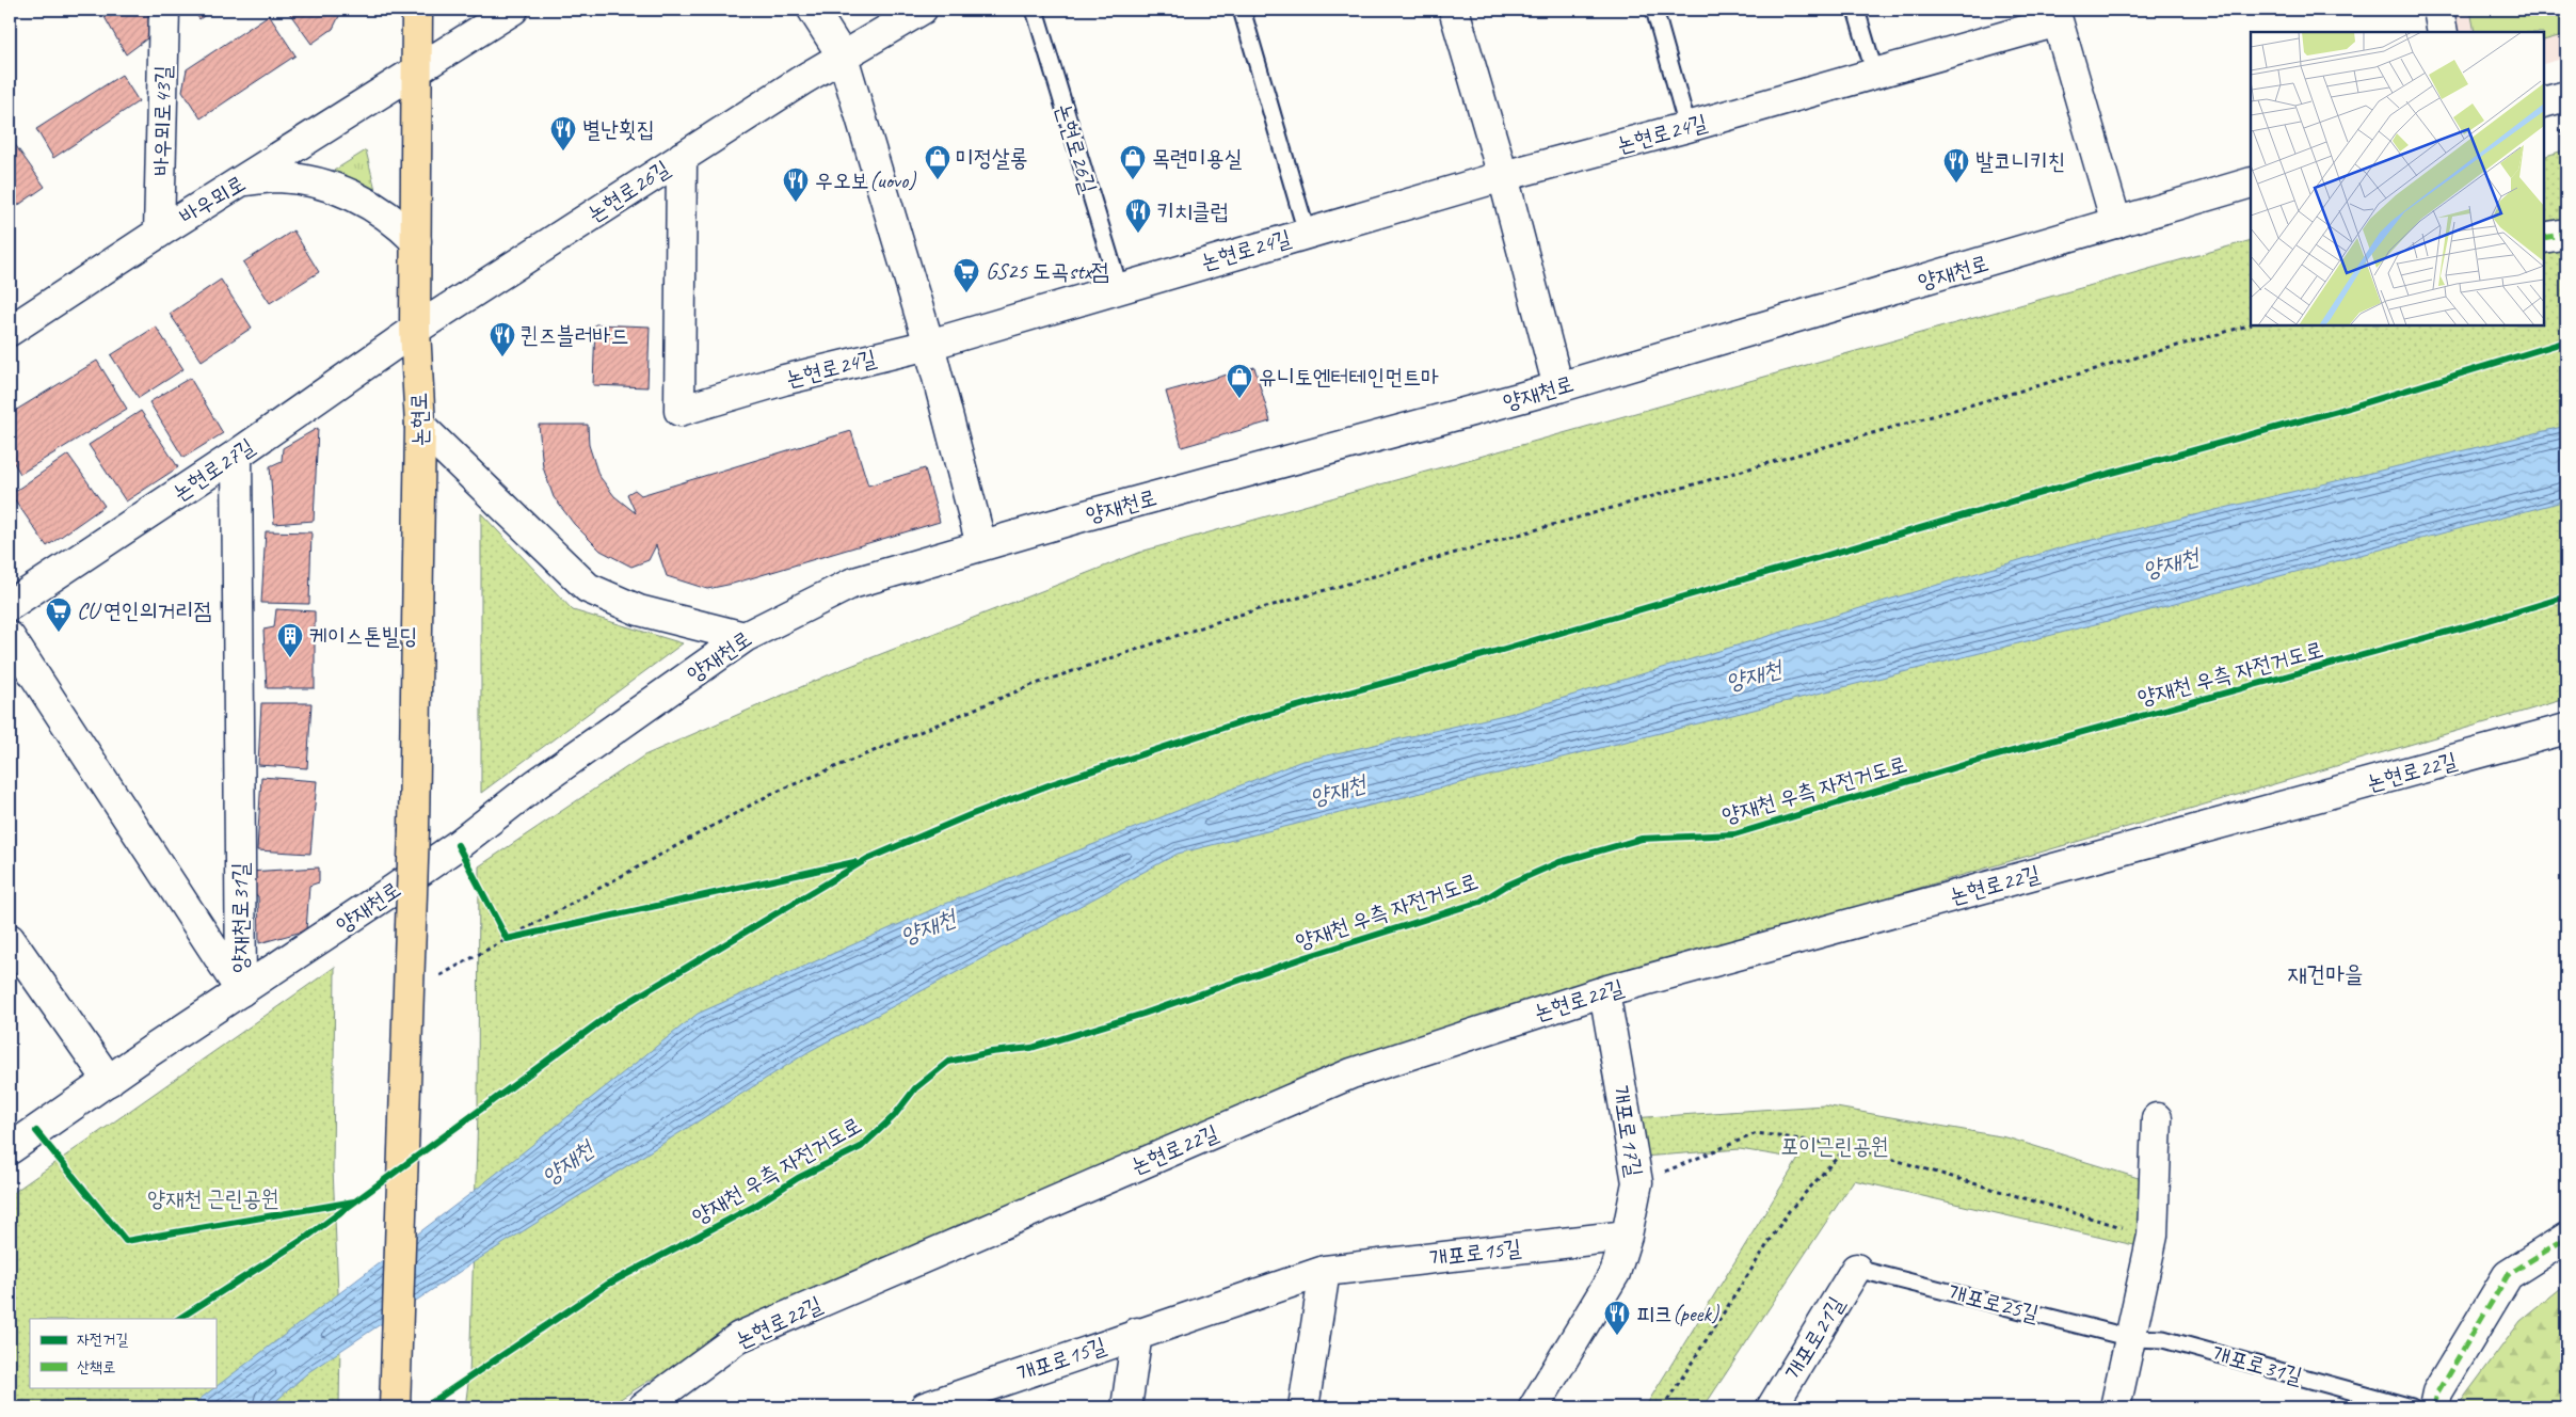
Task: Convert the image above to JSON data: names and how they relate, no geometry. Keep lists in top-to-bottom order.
{
  "streets": {
    "main road": ["논현로"],
    "street": [
      "바우뫼로43길",
      "논현로24길",
      "논현로26길",
      "바우뫼로",
      "양재천로",
      "논현로27길",
      "논현로22길",
      "양재천로31길",
      "개포로17길",
      "개포로15길",
      "개포로21길"
    ],
    "lane": ["개포로25길", "개포로31길"],
    "cycle path": ["양재천 우측 자전거도로"]
  },
  "crossings": [
    ["바우뫼로43길", "바우뫼로"],
    ["논현로24길", "논현로26길"],
    ["논현로26길", "논현로"],
    ["논현로26길", "논현로27길"],
    ["바우뫼로", "논현로"],
    ["양재천로", "양재천로31길"],
    ["논현로", "논현로27길"],
    ["논현로27길", "양재천로31길"],
    ["논현로22길", "개포로17길"],
    ["개포로17길", "개포로15길"],
    ["개포로25길", "개포로21길"],
    ["개포로25길", "개포로31길"]
  ],
  "districts": ["재건마을"],
  "water": ["양재천"],
  "parks": ["포이근린공원", "양재천 근린공원"],
  "places": {
    "restaurant": [
      "별난횟집",
      "발코니키친",
      "우오보(uovo)",
      "키치클럽",
      "퀸즈블러바드",
      "피크(peek)"
    ],
    "shop": ["미정살롱", "목련미용실", "유니토엔터테인먼트마"],
    "supermarket": ["GS25 도곡stx점", "CU 연인의거리점"],
    "building": ["케이스톤빌딩"]
  },
  "legend": ["자전거길", "산책로"]
}
